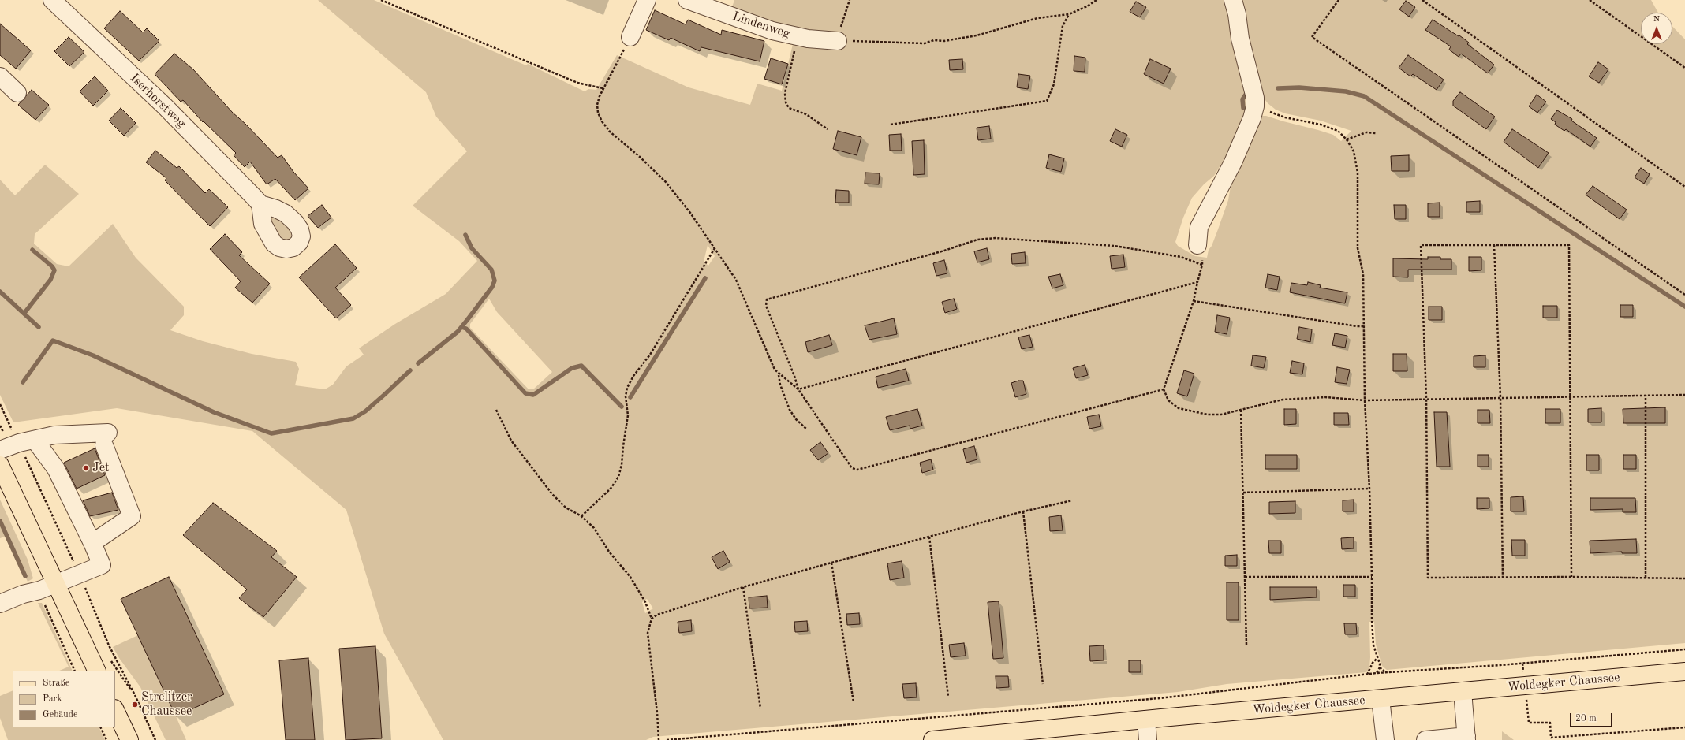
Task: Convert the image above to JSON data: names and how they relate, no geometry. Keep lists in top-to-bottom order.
{
  "streets": {
    "main road": ["Woldegker Chaussee"],
    "street": ["Lindenweg", "Iserhorstweg"]
  },
  "places": ["Jet", "Strelitzer Chaussee"],
  "legend": ["Straße", "Park", "Gebäude"],
  "scale_bar": "20 m",
  "north": "top"
}
